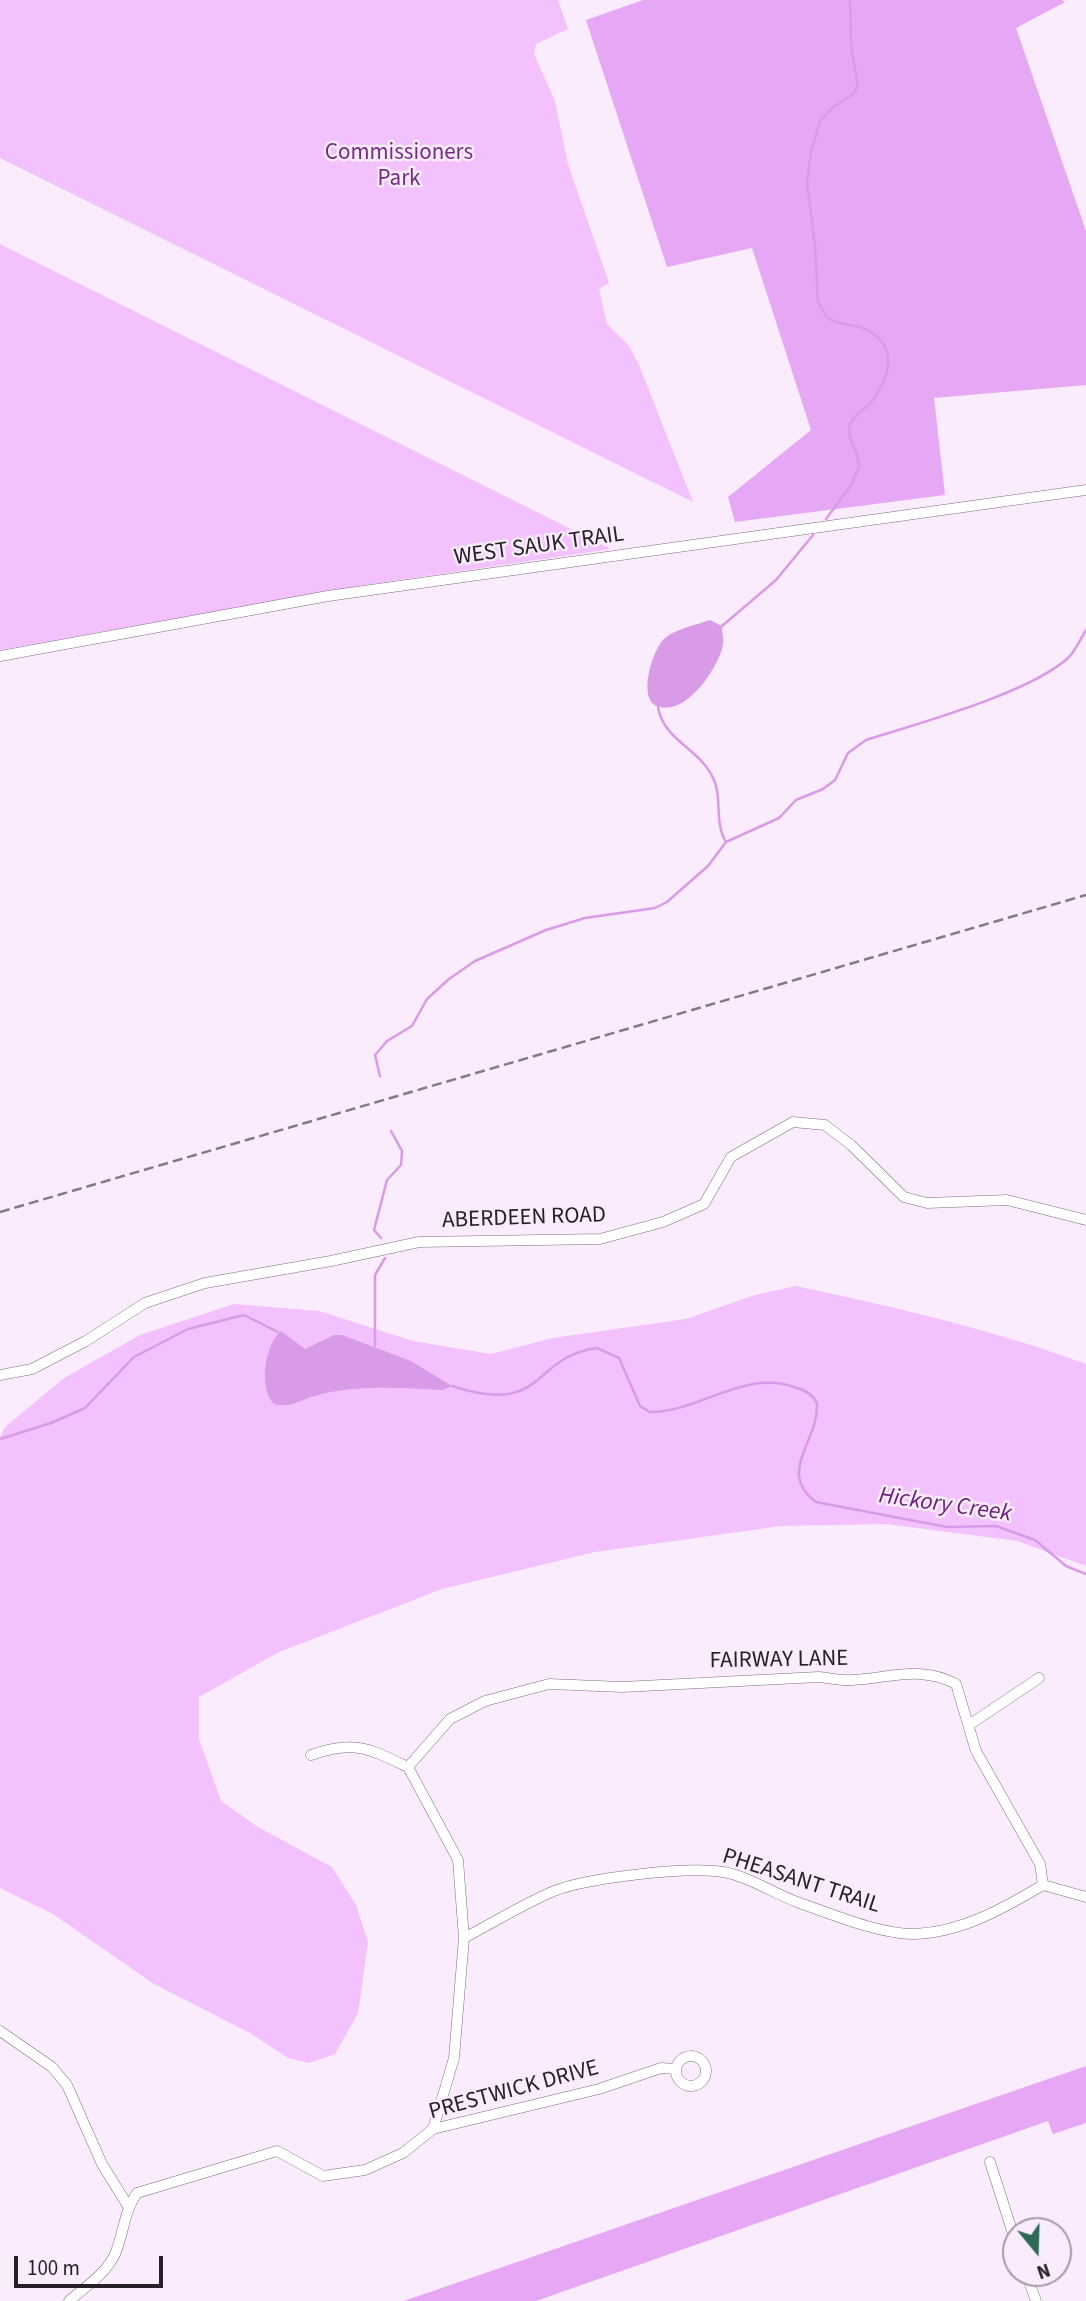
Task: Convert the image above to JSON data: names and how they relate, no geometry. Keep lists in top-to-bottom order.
{
  "streets": {
    "street": [
      "WEST SAUK TRAIL",
      "ABERDEEN ROAD",
      "FAIRWAY LANE",
      "PHEASANT TRAIL",
      "PRESTWICK DRIVE"
    ]
  },
  "crossings": [
    ["FAIRWAY LANE", "PHEASANT TRAIL"]
  ],
  "water": ["Hickory Creek"],
  "parks": ["Commissioners Park"],
  "scale_bar": "100 m",
  "north": "bottom"
}
